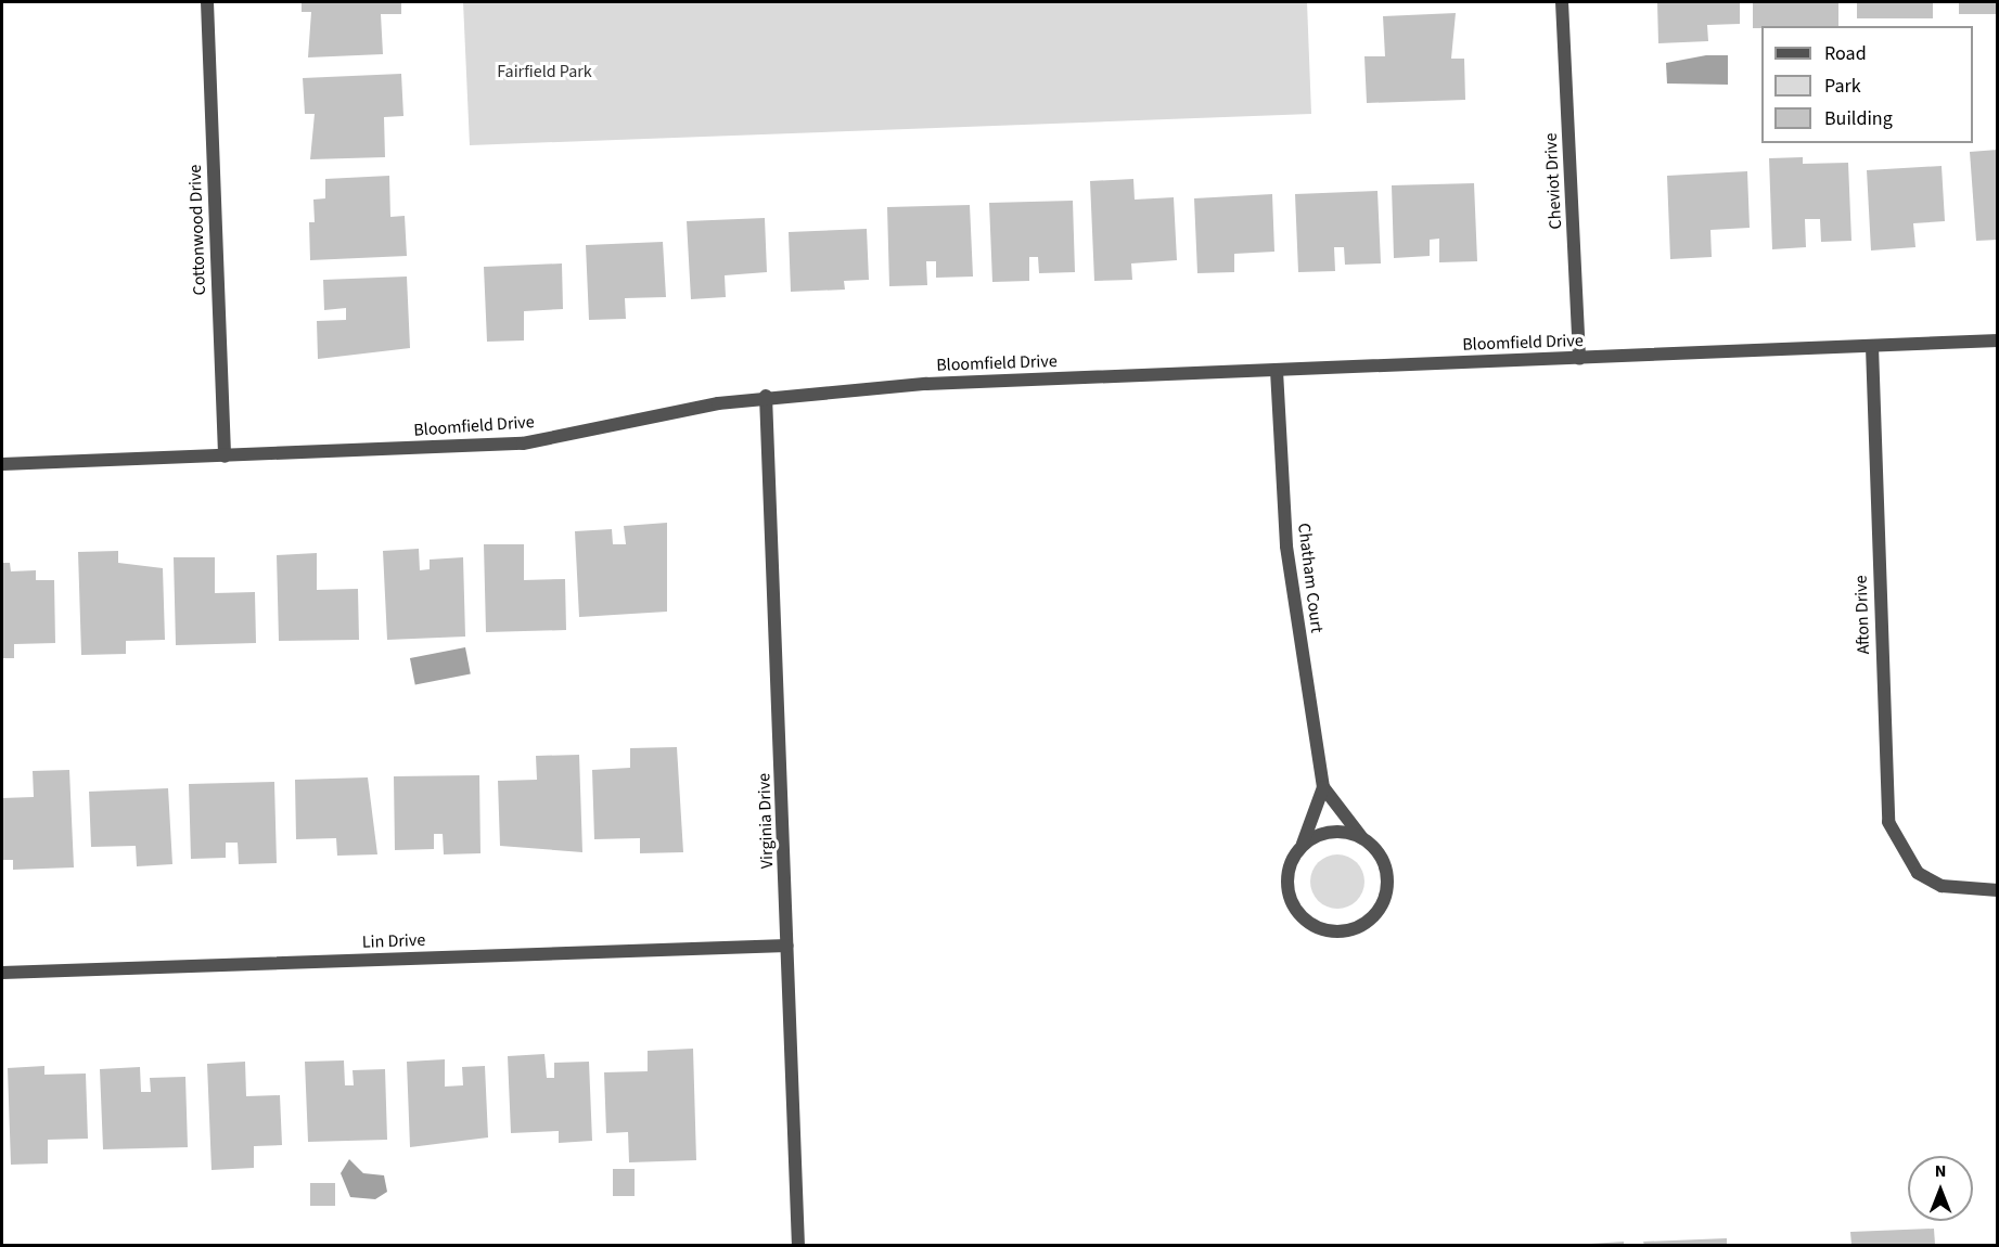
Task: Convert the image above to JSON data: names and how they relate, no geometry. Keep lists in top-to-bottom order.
{
  "streets": {
    "street": [
      "Cheviot Drive",
      "Cottonwood Drive",
      "Bloomfield Drive",
      "Chatham Court",
      "Afton Drive",
      "Virginia Drive",
      "Lin Drive"
    ]
  },
  "crossings": [
    ["Cheviot Drive", "Bloomfield Drive"],
    ["Cottonwood Drive", "Bloomfield Drive"],
    ["Bloomfield Drive", "Chatham Court"],
    ["Bloomfield Drive", "Afton Drive"],
    ["Bloomfield Drive", "Virginia Drive"],
    ["Virginia Drive", "Lin Drive"]
  ],
  "parks": ["Fairfield Park"],
  "legend": ["Road", "Park", "Building"],
  "north": "top"
}
